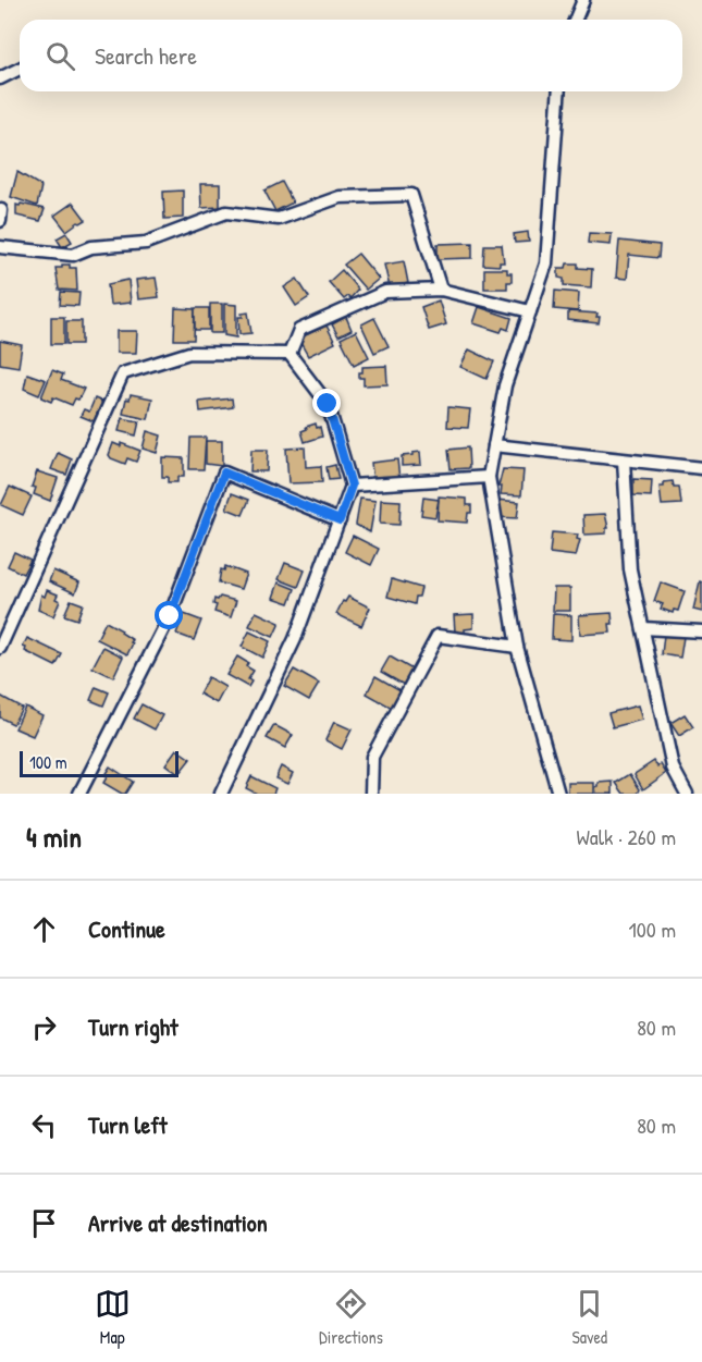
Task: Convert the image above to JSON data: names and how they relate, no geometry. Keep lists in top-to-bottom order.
{
  "scale_bar": "100 m",
  "page": {
    "search": "Search here",
    "scale": "100 m",
    "heading": ["4 min", "Walk · 260 m"],
    "list": [
      ["Continue", "100 m"],
      ["Turn right", "80 m"],
      ["Turn left", "80 m"],
      "Arrive at destination"
    ],
    "nav": ["Map", "Directions", "Saved"]
  }
}
